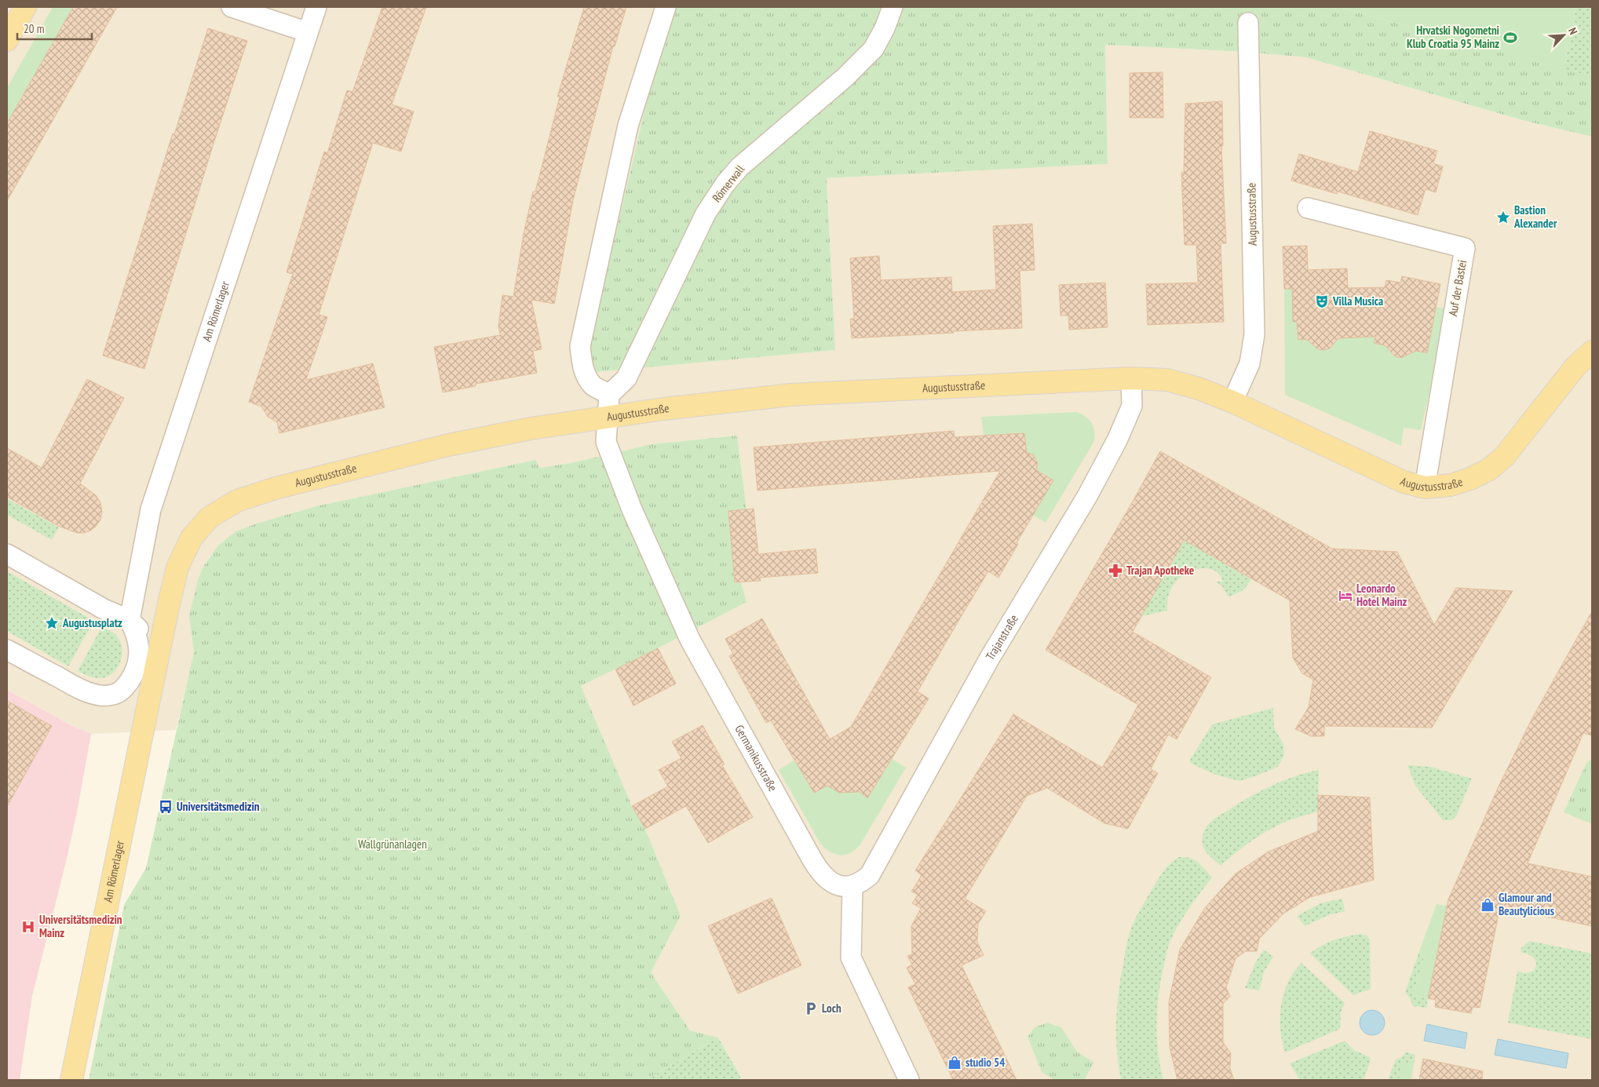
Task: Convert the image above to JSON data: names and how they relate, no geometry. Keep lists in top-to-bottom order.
{
  "streets": {
    "main road": ["Augustusstraße", "Am Römerlager"],
    "street": [
      "Römerwall",
      "Auf der Bastei",
      "Trajanstraße",
      "Germanikusstraße"
    ]
  },
  "crossings": [
    ["Augustusstraße", "Auf der Bastei"],
    ["Augustusstraße", "Am Römerlager"],
    ["Augustusstraße", "Trajanstraße"],
    ["Augustusstraße", "Germanikusstraße"],
    ["Trajanstraße", "Germanikusstraße"]
  ],
  "parks": ["Wallgrünanlagen"],
  "places": {
    "sports": ["Hrvatski Nogometni Klub Croatia 95 Mainz"],
    "place": ["Bastion Alexander", "Augustusplatz"],
    "theatre": ["Villa Musica"],
    "pharmacy": ["Trajan Apotheke"],
    "hotel": ["Leonardo Hotel Mainz"],
    "bus stop": ["Universitätsmedizin"],
    "shop": ["Glamour and Beautylicious", "studio 54"],
    "hospital": ["Universitätsmedizin Mainz"],
    "parking": ["Loch"]
  },
  "scale_bar": "20 m",
  "north": "top right"
}
